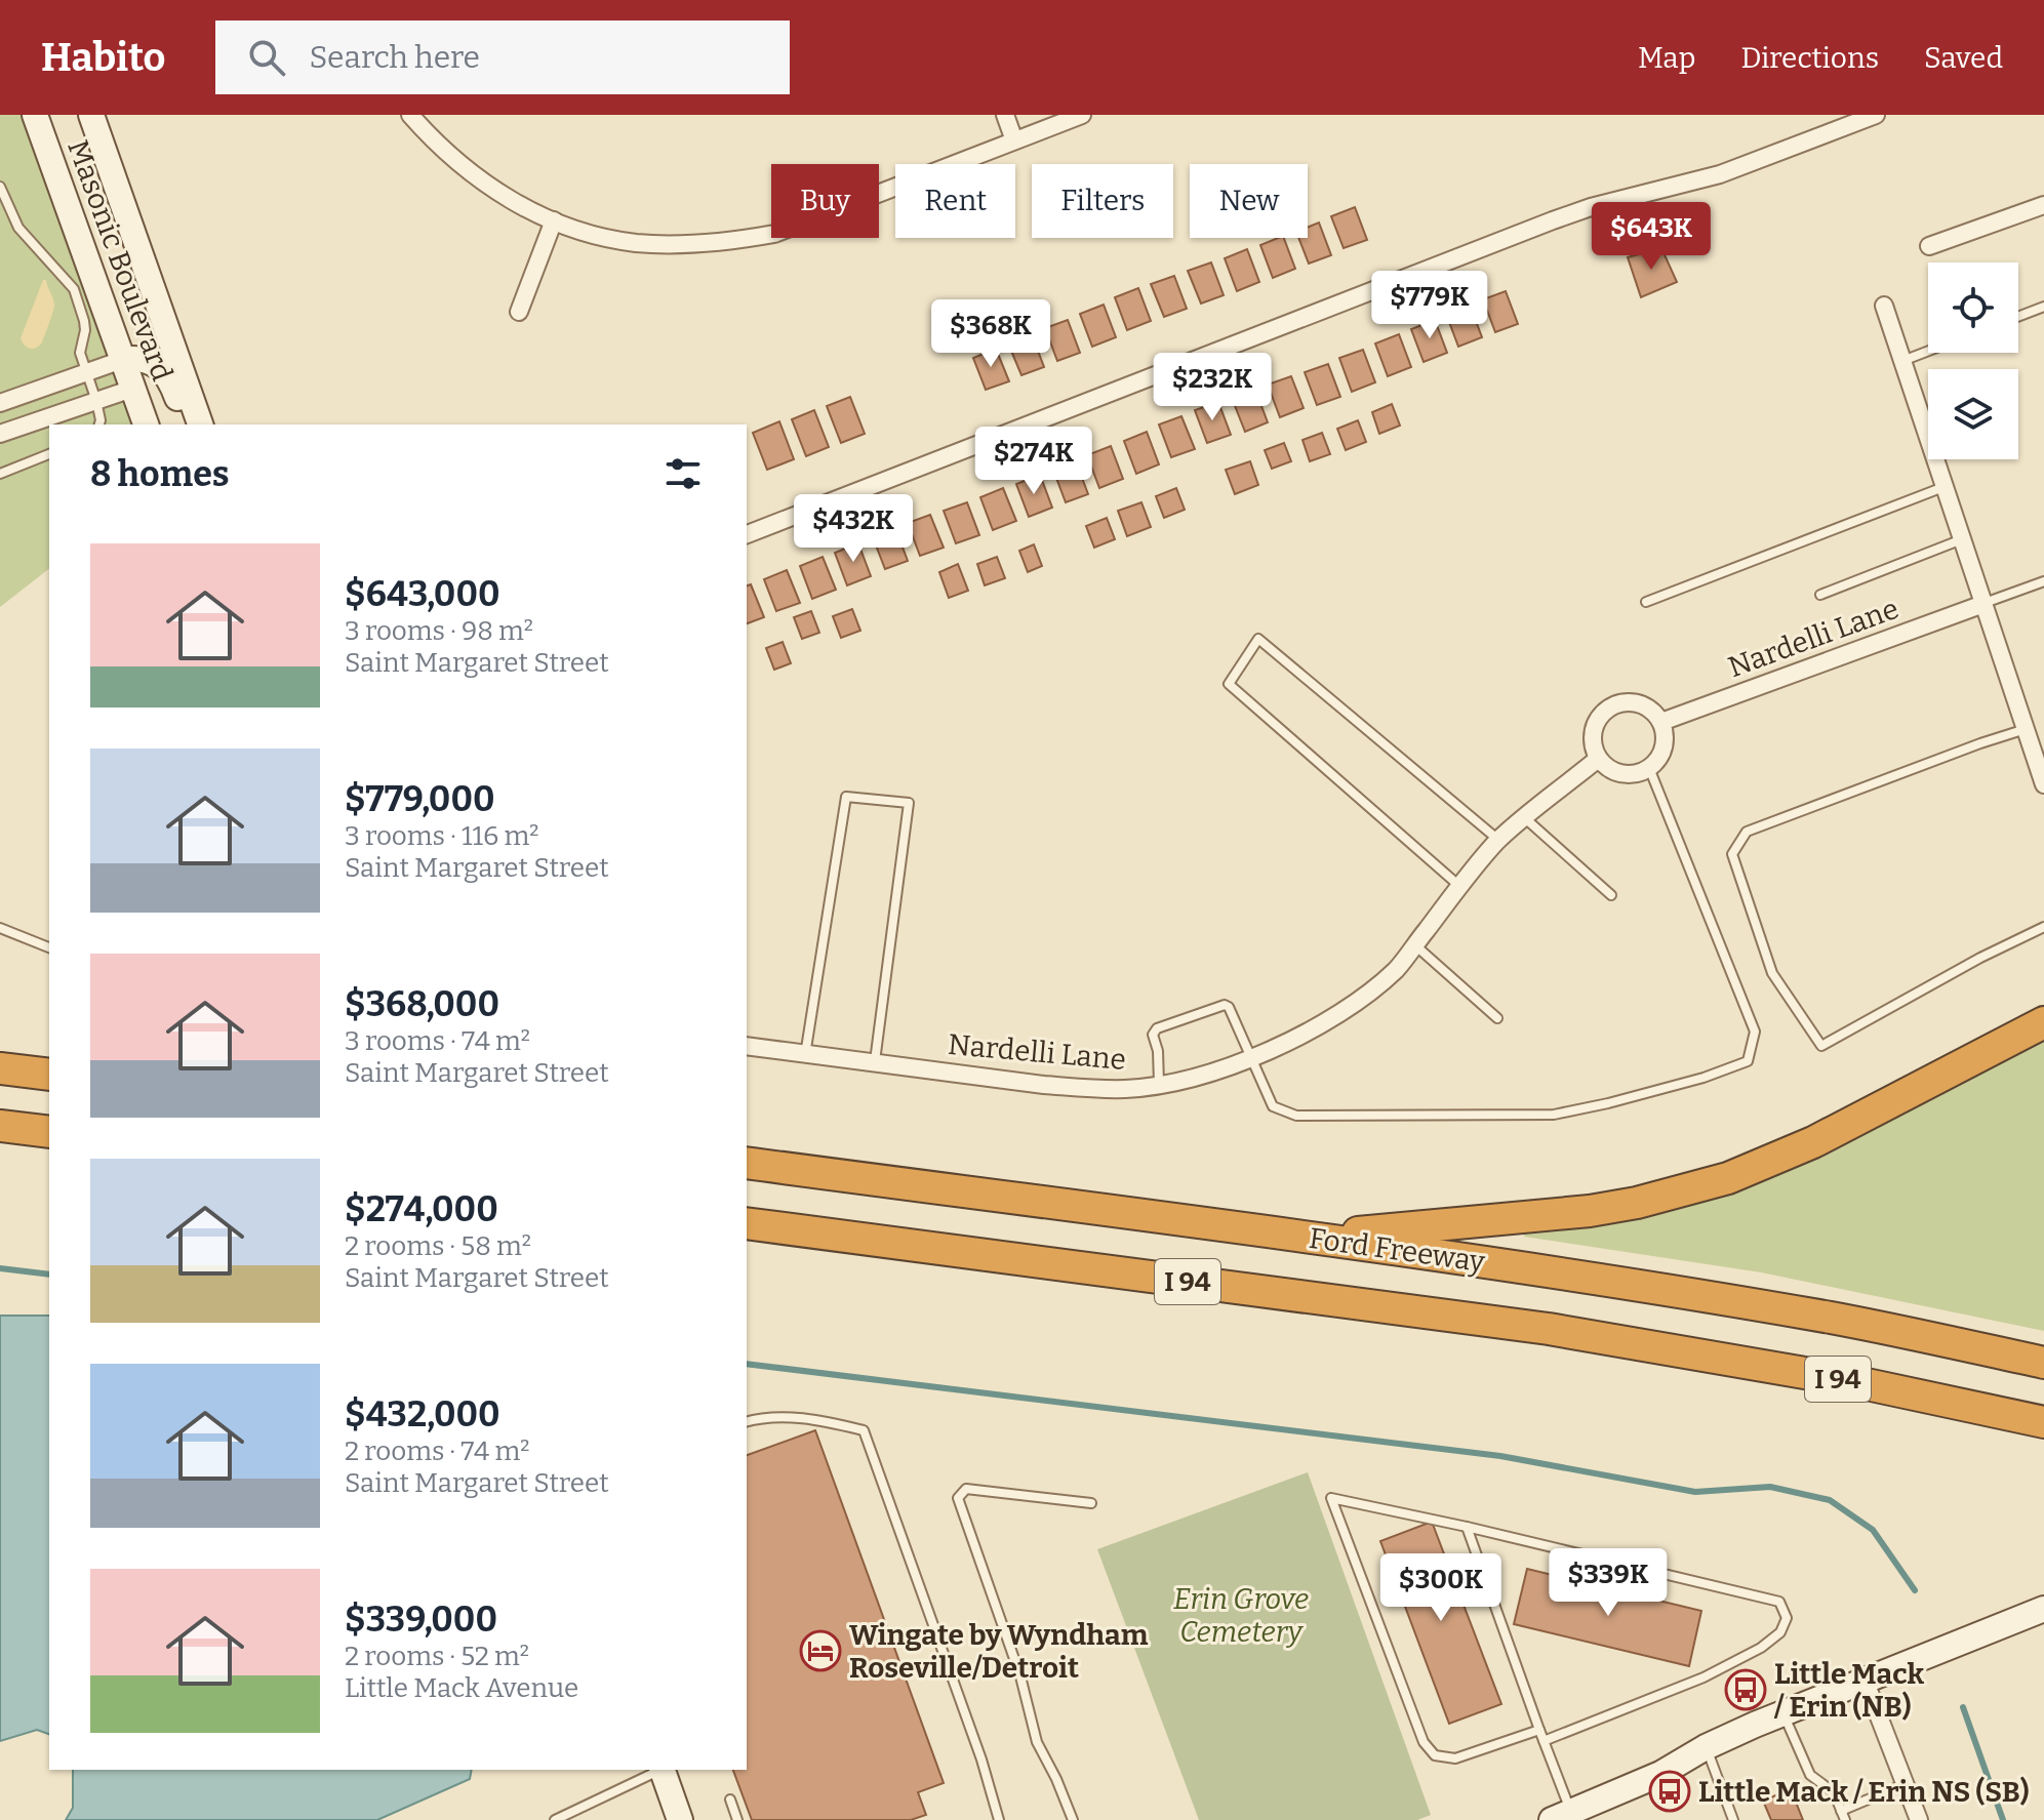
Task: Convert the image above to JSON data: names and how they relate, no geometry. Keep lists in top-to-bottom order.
{
  "streets": {
    "highway": ["Ford Freeway", "I 94"],
    "main road": ["Masonic Boulevard"],
    "street": ["Nardelli Lane"]
  },
  "parks": ["Erin Grove Cemetery"],
  "places": {
    "hotel": ["Wingate by Wyndham Roseville/Detroit"],
    "bus stop": ["Little Mack / Erin (NB)", "Little Mack / Erin NS (SB)"]
  },
  "page": {
    "header": "Habito",
    "search": "Search here",
    "nav": ["Map", "Directions", "Saved"],
    "chip": [
      "Buy",
      "Rent",
      "Filters",
      "New"
    ],
    "price": [
      "$643K",
      "$779K",
      "$368K",
      "$232K",
      "$274K",
      "$432K",
      "$339K",
      "$300K"
    ],
    "heading": "8 homes",
    "list": [
      {
        "name": "$643,000",
        "note": "3 rooms · 98 m² · Saint Margaret Street"
      },
      {
        "name": "$779,000",
        "note": "3 rooms · 116 m² · Saint Margaret Street"
      },
      {
        "name": "$368,000",
        "note": "3 rooms · 74 m² · Saint Margaret Street"
      },
      {
        "name": "$274,000",
        "note": "2 rooms · 58 m² · Saint Margaret Street"
      },
      {
        "name": "$432,000",
        "note": "2 rooms · 74 m² · Saint Margaret Street"
      },
      {
        "name": "$339,000",
        "note": "2 rooms · 52 m² · Little Mack Avenue"
      }
    ]
  }
}
